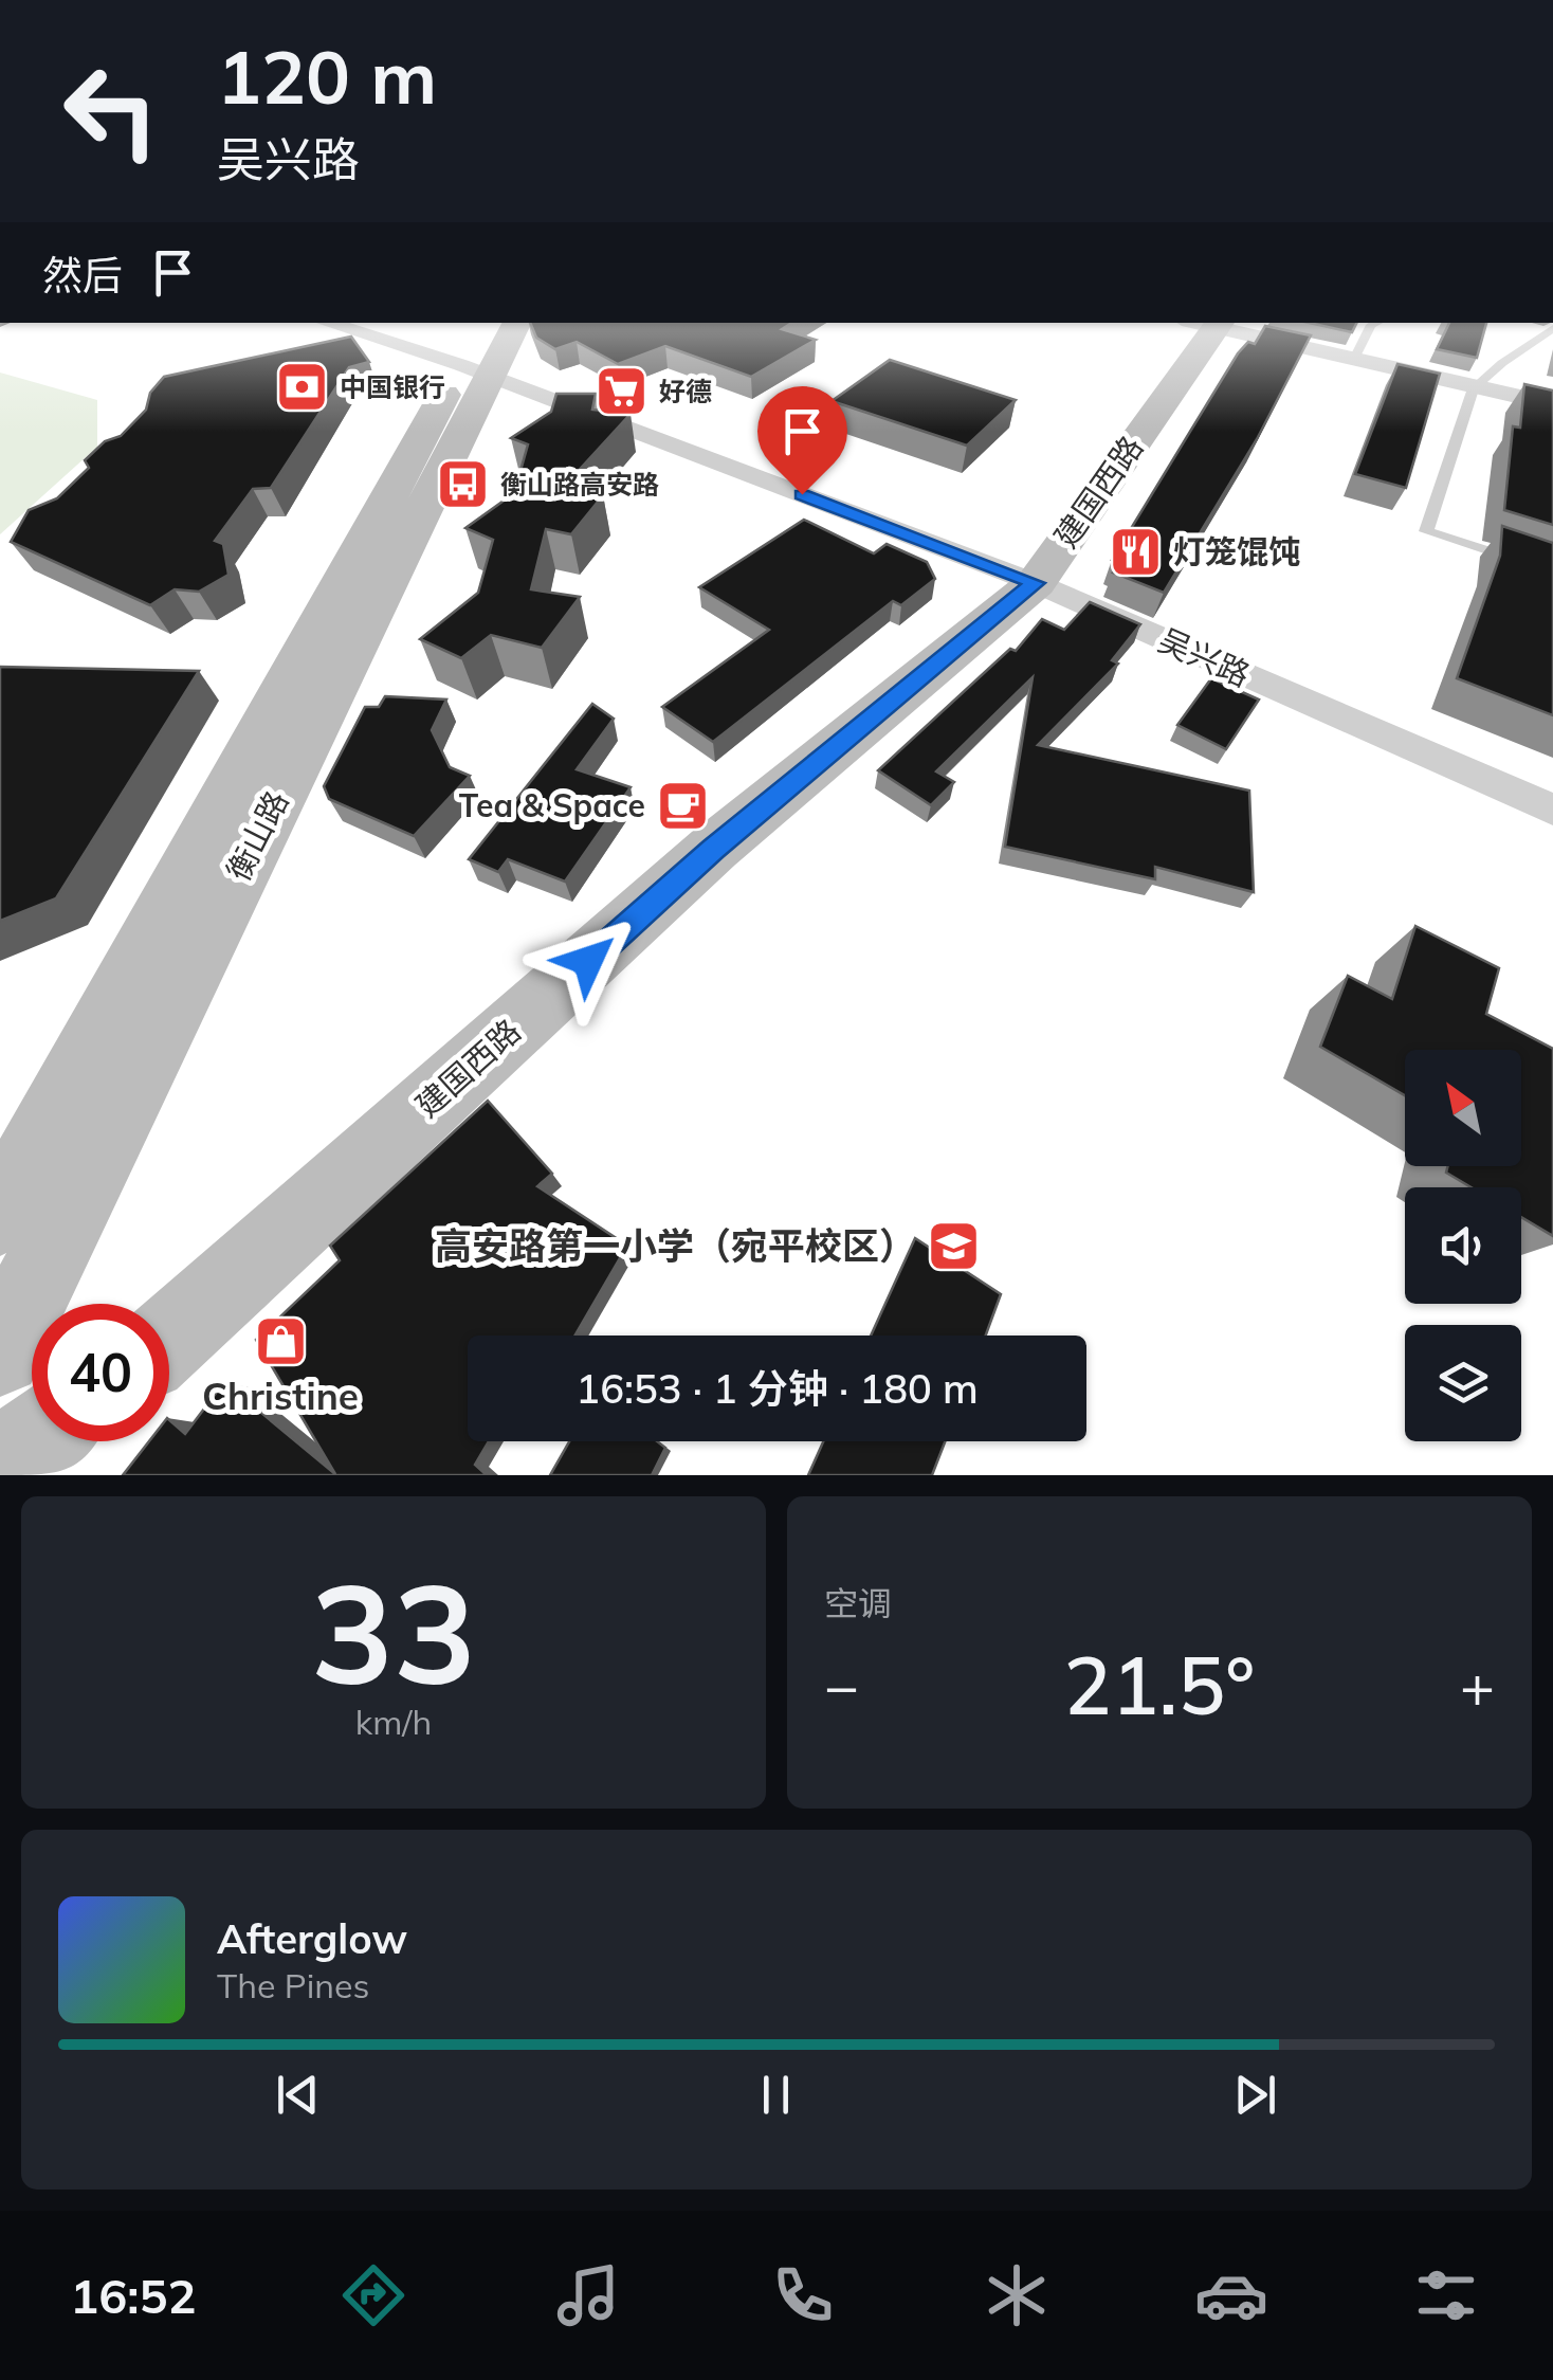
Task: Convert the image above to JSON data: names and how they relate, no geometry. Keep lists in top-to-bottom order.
{
  "streets": {
    "main road": ["建国西路", "衡山路"],
    "street": ["吴兴路"]
  },
  "crossings": [
    ["建国西路", "吴兴路"],
    ["吴兴路", "衡山路"]
  ],
  "places": {
    "bank": ["中国银行"],
    "supermarket": ["好德"],
    "bus stop": ["衡山路高安路"],
    "restaurant": ["灯笼馄饨"],
    "cafe": ["Tea & Space"],
    "school or university": ["高安路第一小学（宛平校区）"],
    "shop": ["Christine"]
  },
  "north": "top left",
  "page": {
    "turn": ["120 m", "吴兴路"],
    "then": "然后",
    "limit": "40",
    "trip": "16:53 · 1 分钟 · 180 m",
    "tile": [
      ["33", "km/h"],
      "空调"
    ],
    "heat": ["−", "21.5°", "+"],
    "song": ["Afterglow", "The Pines"],
    "tabs": "16:52"
  }
}
